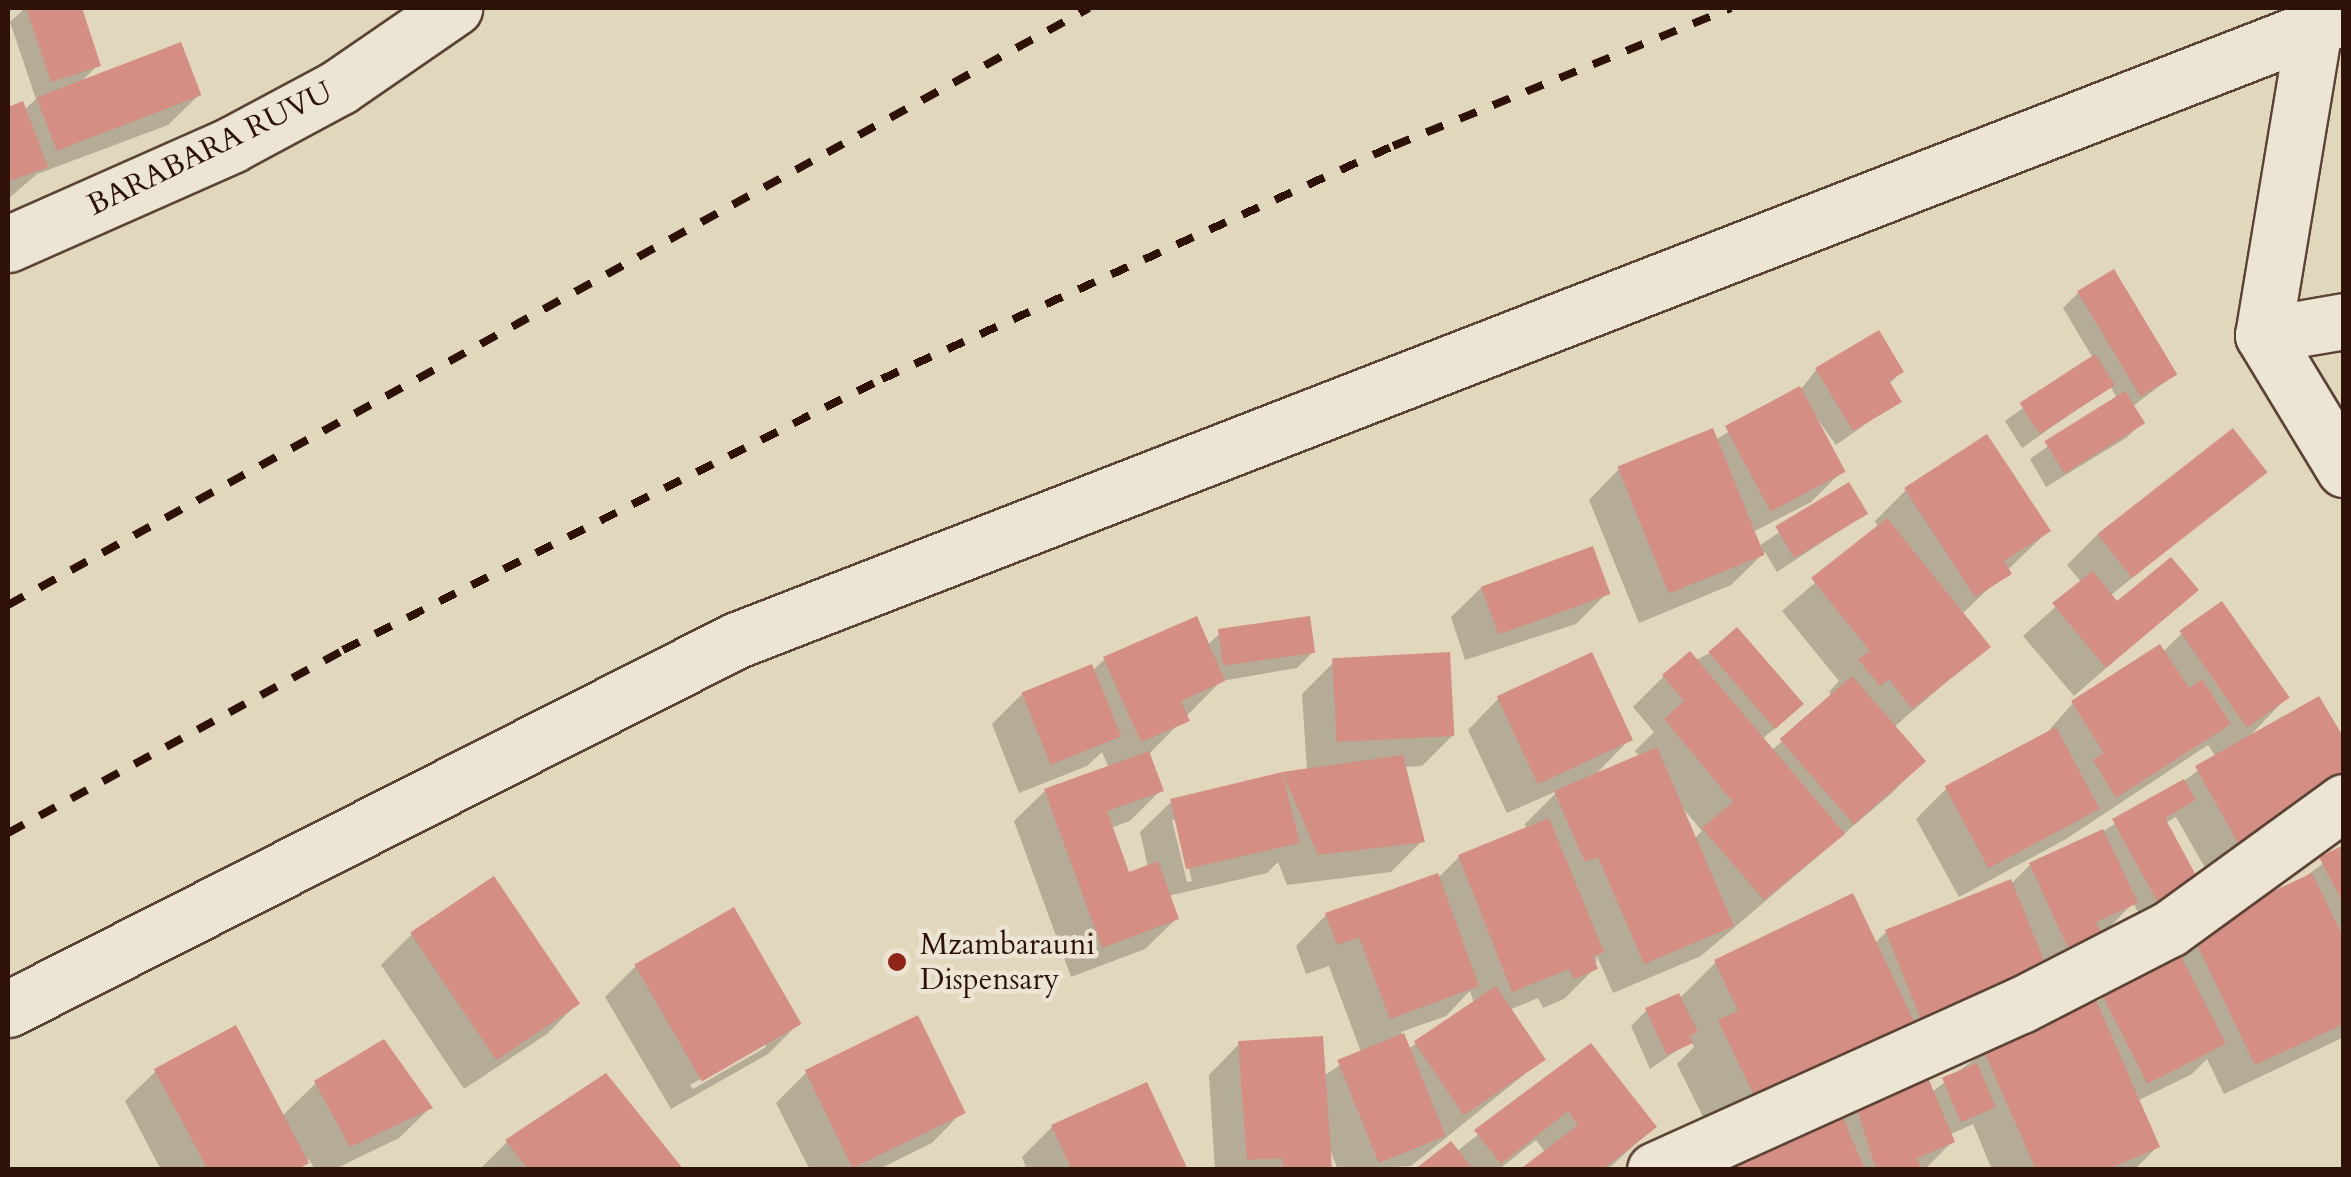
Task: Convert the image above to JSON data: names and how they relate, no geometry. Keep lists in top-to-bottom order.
{
  "streets": {
    "street": ["BARABARA RUVU"]
  },
  "places": ["Mzambarauni Dispensary"]
}
